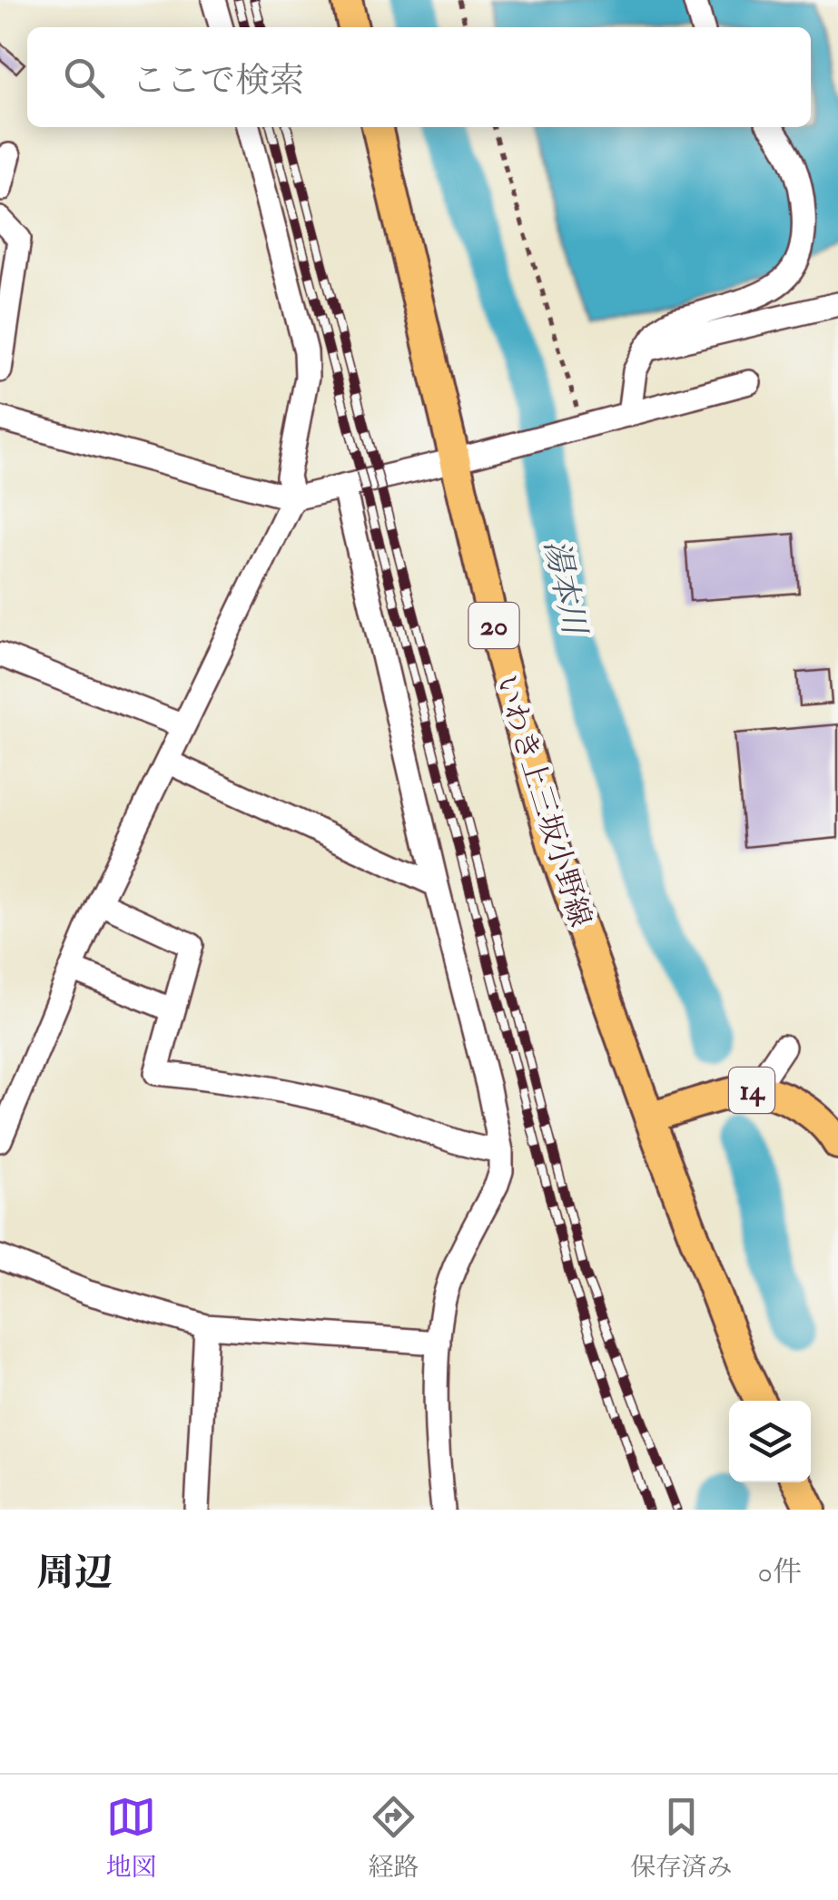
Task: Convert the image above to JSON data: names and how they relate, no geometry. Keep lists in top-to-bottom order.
{
  "streets": {
    "main road": ["20", "いわき上三坂小野線", "14"]
  },
  "crossings": [
    ["いわき上三坂小野線", "14"]
  ],
  "water": ["湯本川"],
  "page": {
    "search": "ここで検索",
    "heading": ["周辺", "0件"],
    "nav": ["地図", "経路", "保存済み"]
  }
}
